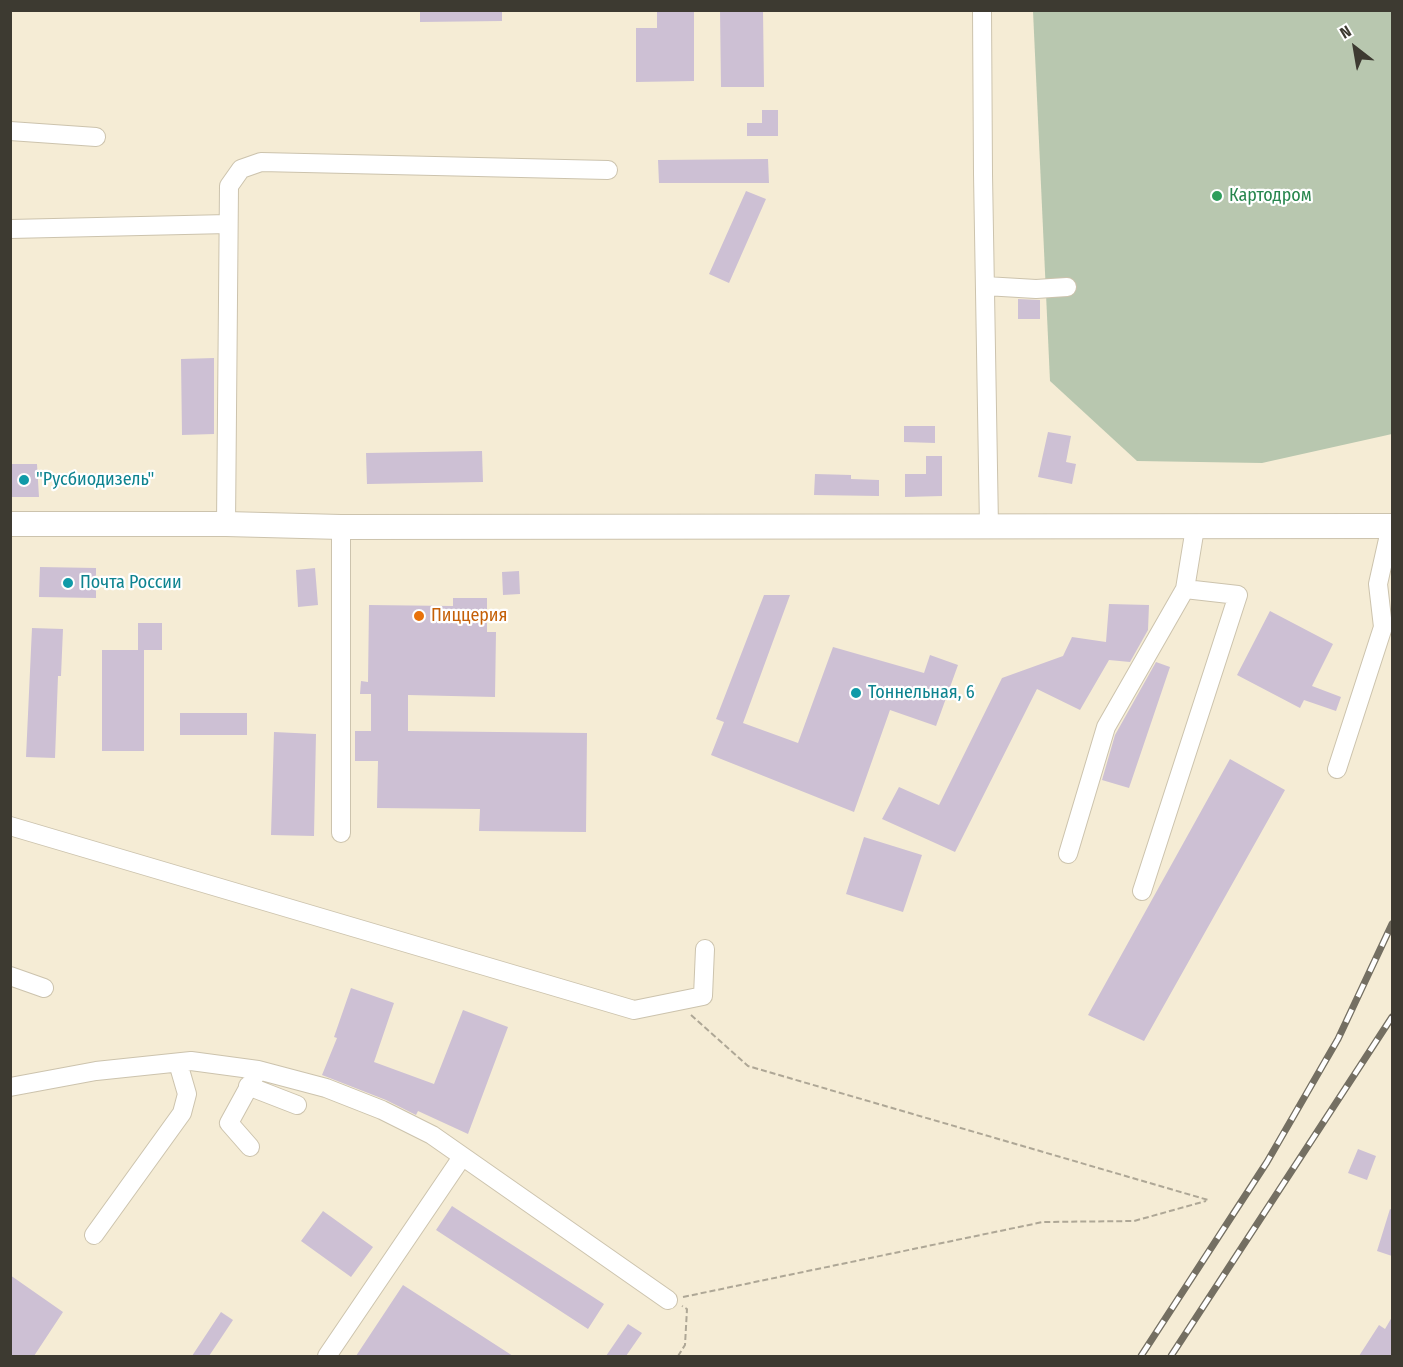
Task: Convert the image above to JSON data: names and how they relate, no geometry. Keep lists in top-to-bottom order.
{
  "places": [
    "Картодром",
    "\"Русбиодизель\"",
    "Почта России",
    "Пиццерия",
    "Тоннельная, 6"
  ],
  "north": "top left"
}
